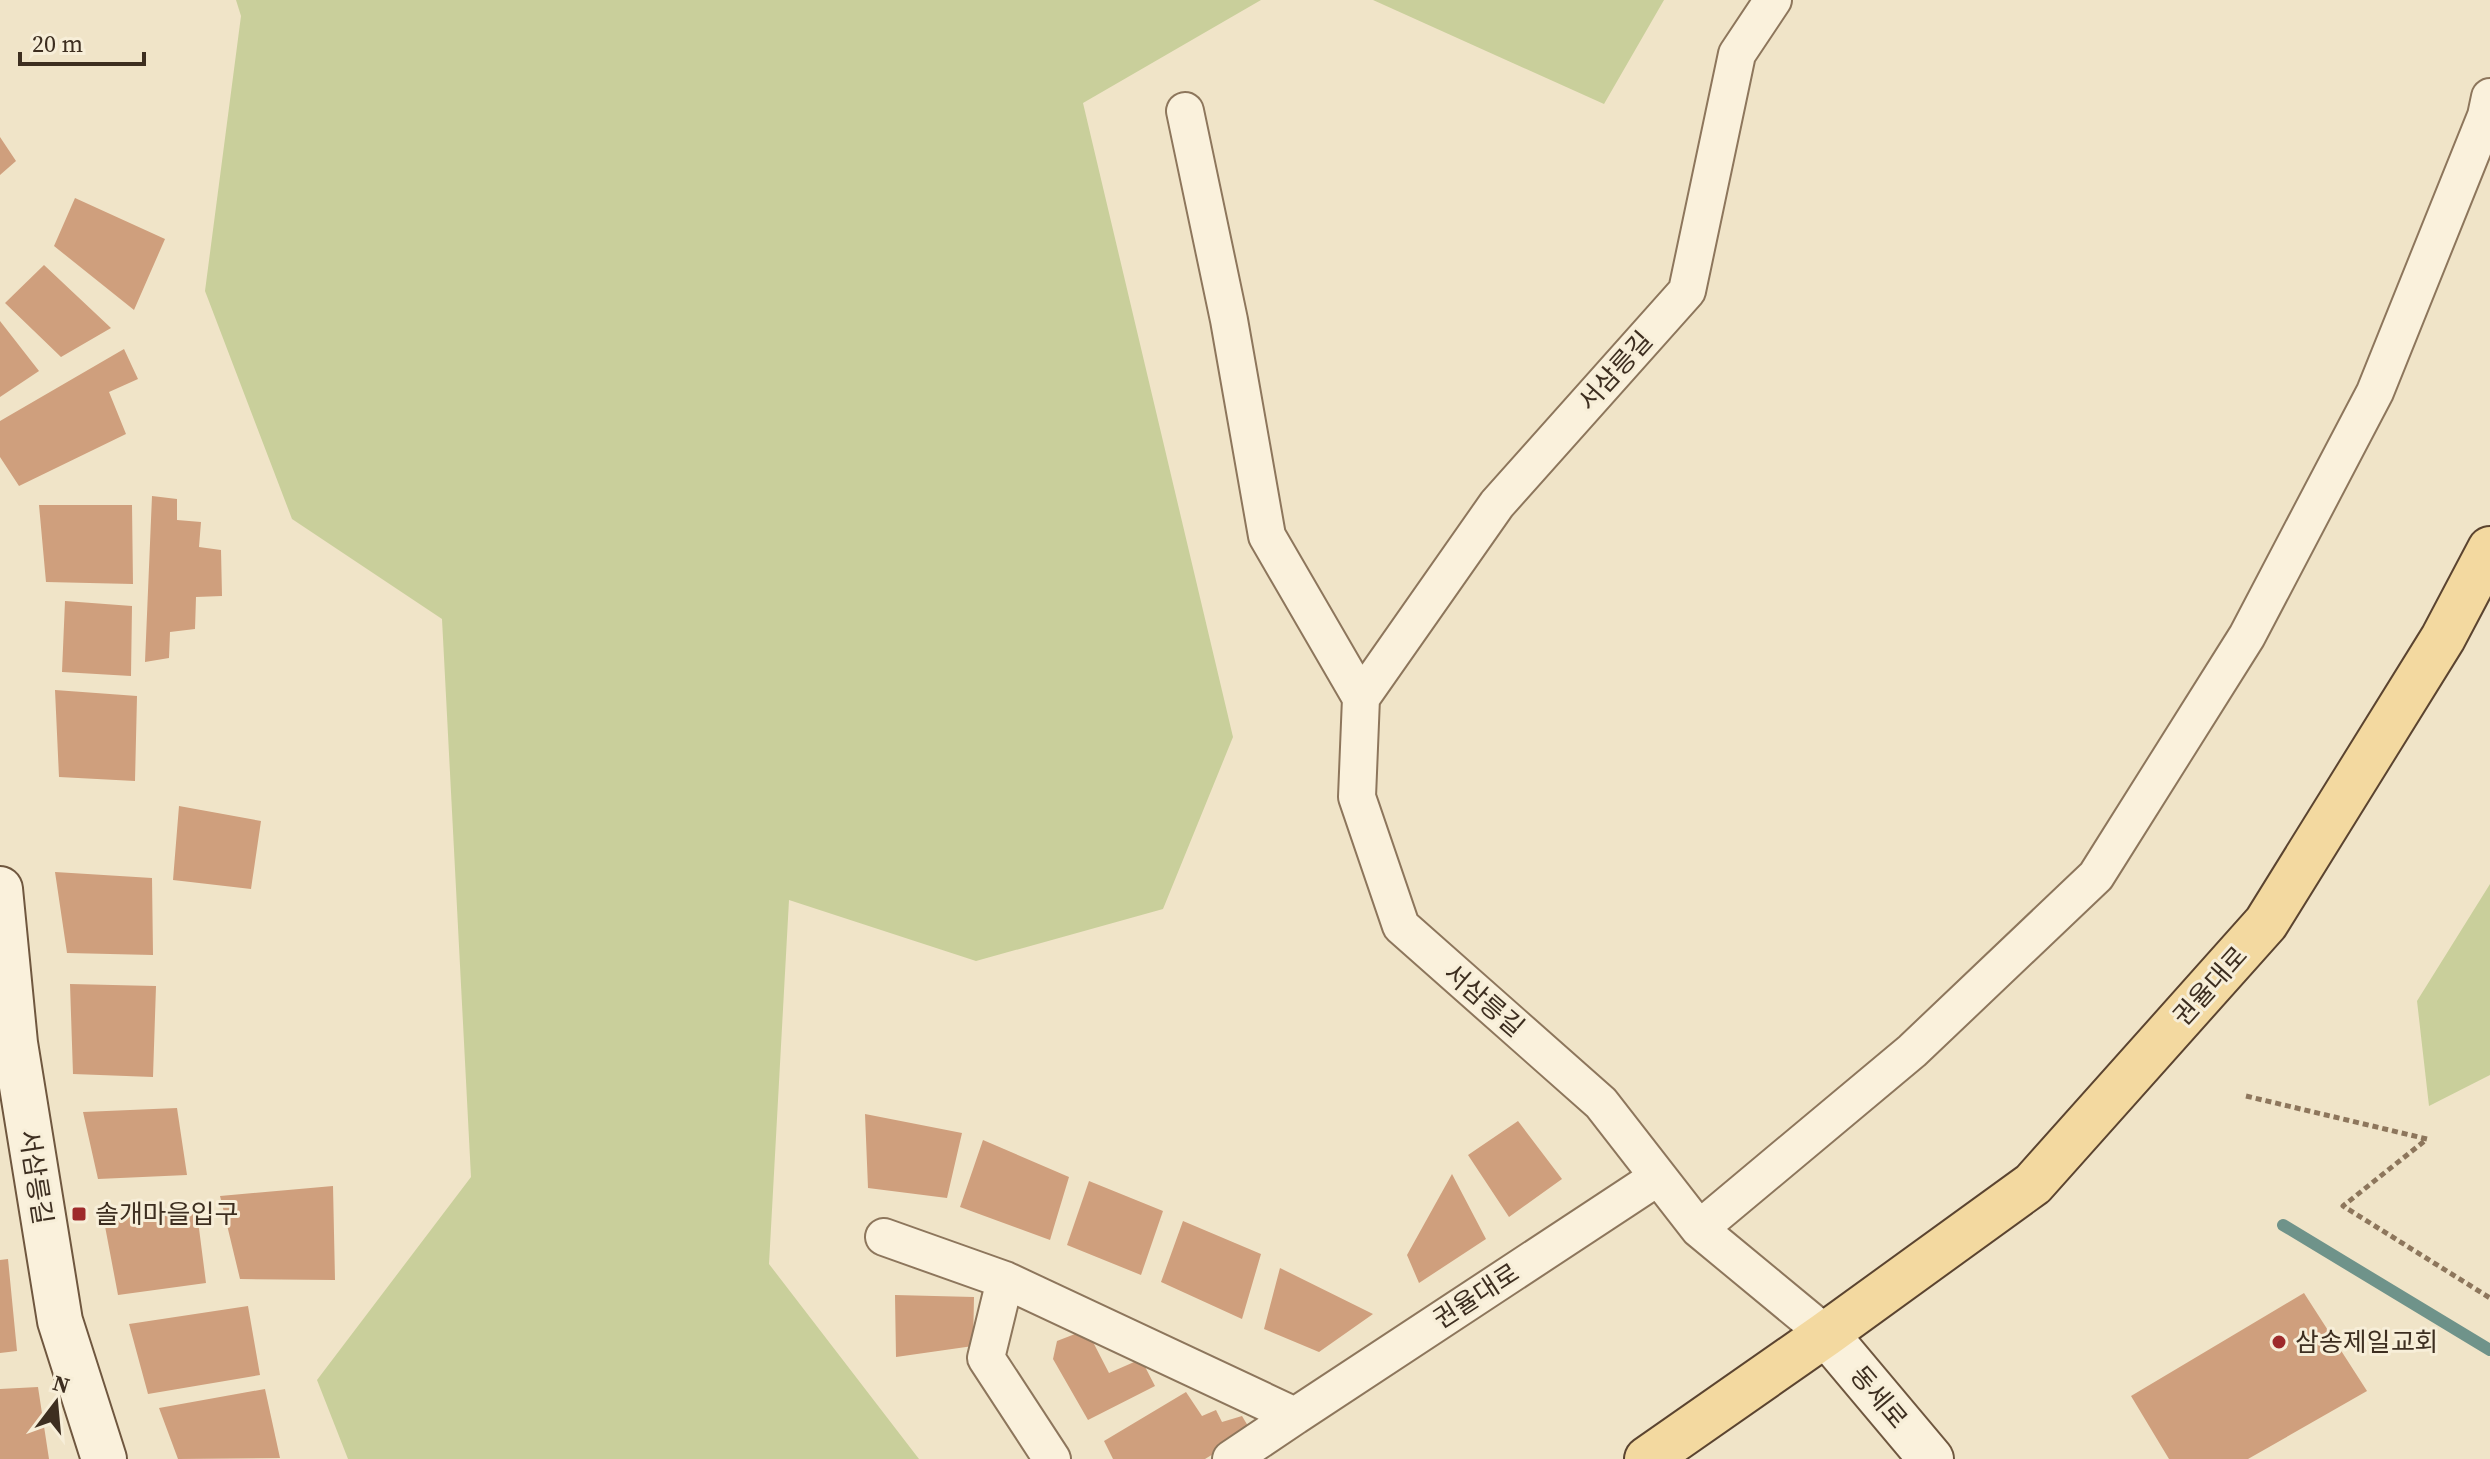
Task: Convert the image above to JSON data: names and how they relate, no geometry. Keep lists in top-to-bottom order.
{
  "streets": {
    "main road": ["권율대로"],
    "street": ["서삼릉길", "동세로"]
  },
  "crossings": [
    ["서삼릉길", "권율대로"],
    ["권율대로", "동세로"]
  ],
  "places": {
    "transit": ["솔개마을입구"],
    "other": ["삼송제일교회"]
  },
  "scale_bar": "20 m",
  "north": "top"
}
